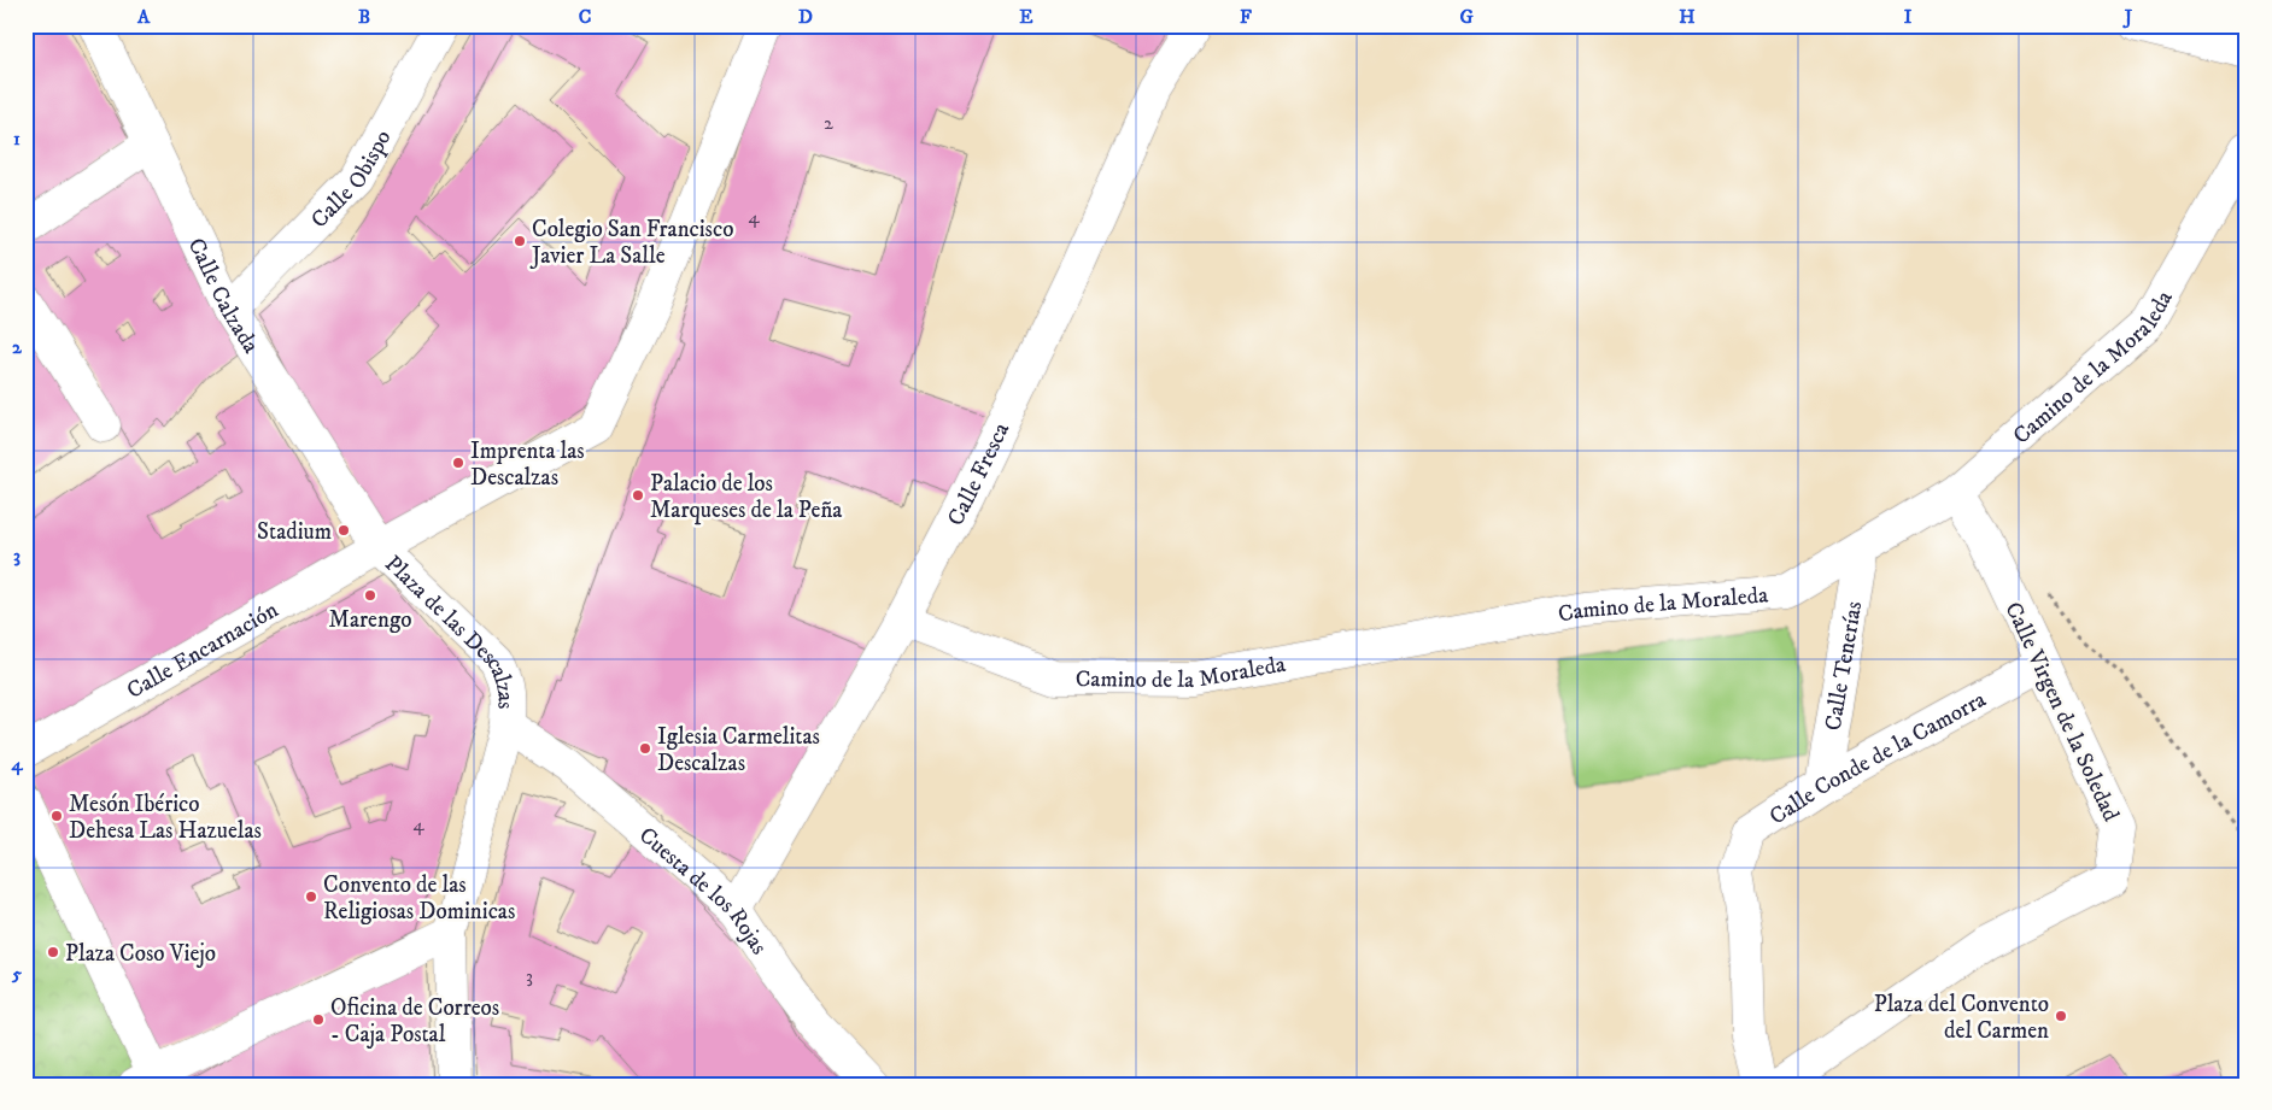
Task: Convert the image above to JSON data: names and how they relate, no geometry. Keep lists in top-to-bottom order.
{
  "streets": {
    "street": [
      "Calle Obispo",
      "Calle Calzada",
      "Camino de la Moraleda",
      "Calle Fresca",
      "Plaza de las Descalzas",
      "Calle Encarnación",
      "Calle Tenerías",
      "Calle Virgen de la Soledad",
      "Calle Conde de la Camorra",
      "Cuesta de los Rojas"
    ]
  },
  "crossings": [
    ["Calle Obispo", "Calle Calzada"],
    ["Calle Calzada", "Plaza de las Descalzas"],
    ["Calle Calzada", "Calle Encarnación"],
    ["Camino de la Moraleda", "Calle Fresca"],
    ["Camino de la Moraleda", "Calle Tenerías"],
    ["Camino de la Moraleda", "Calle Virgen de la Soledad"],
    ["Calle Fresca", "Cuesta de los Rojas"],
    ["Plaza de las Descalzas", "Calle Encarnación"],
    ["Plaza de las Descalzas", "Cuesta de los Rojas"],
    ["Calle Tenerías", "Calle Conde de la Camorra"],
    ["Calle Virgen de la Soledad", "Calle Conde de la Camorra"]
  ],
  "places": [
    "Colegio San Francisco Javier La Salle",
    "Imprenta las Descalzas",
    "Palacio de los Marqueses de la Peña",
    "Stadium",
    "Marengo",
    "Iglesia Carmelitas Descalzas",
    "Mesón Ibérico Dehesa Las Hazuelas",
    "Convento de las Religiosas Dominicas",
    "Plaza Coso Viejo",
    "Plaza del Convento del Carmen",
    "Oficina de Correos - Caja Postal"
  ],
  "house_numbers": [
    "2",
    "4",
    "4",
    "3"
  ],
  "grid": {
    "columns": [
      "A",
      "B",
      "C",
      "D",
      "E",
      "F",
      "G",
      "H",
      "I",
      "J"
    ],
    "rows": [
      "1",
      "2",
      "3",
      "4",
      "5"
    ]
  }
}
